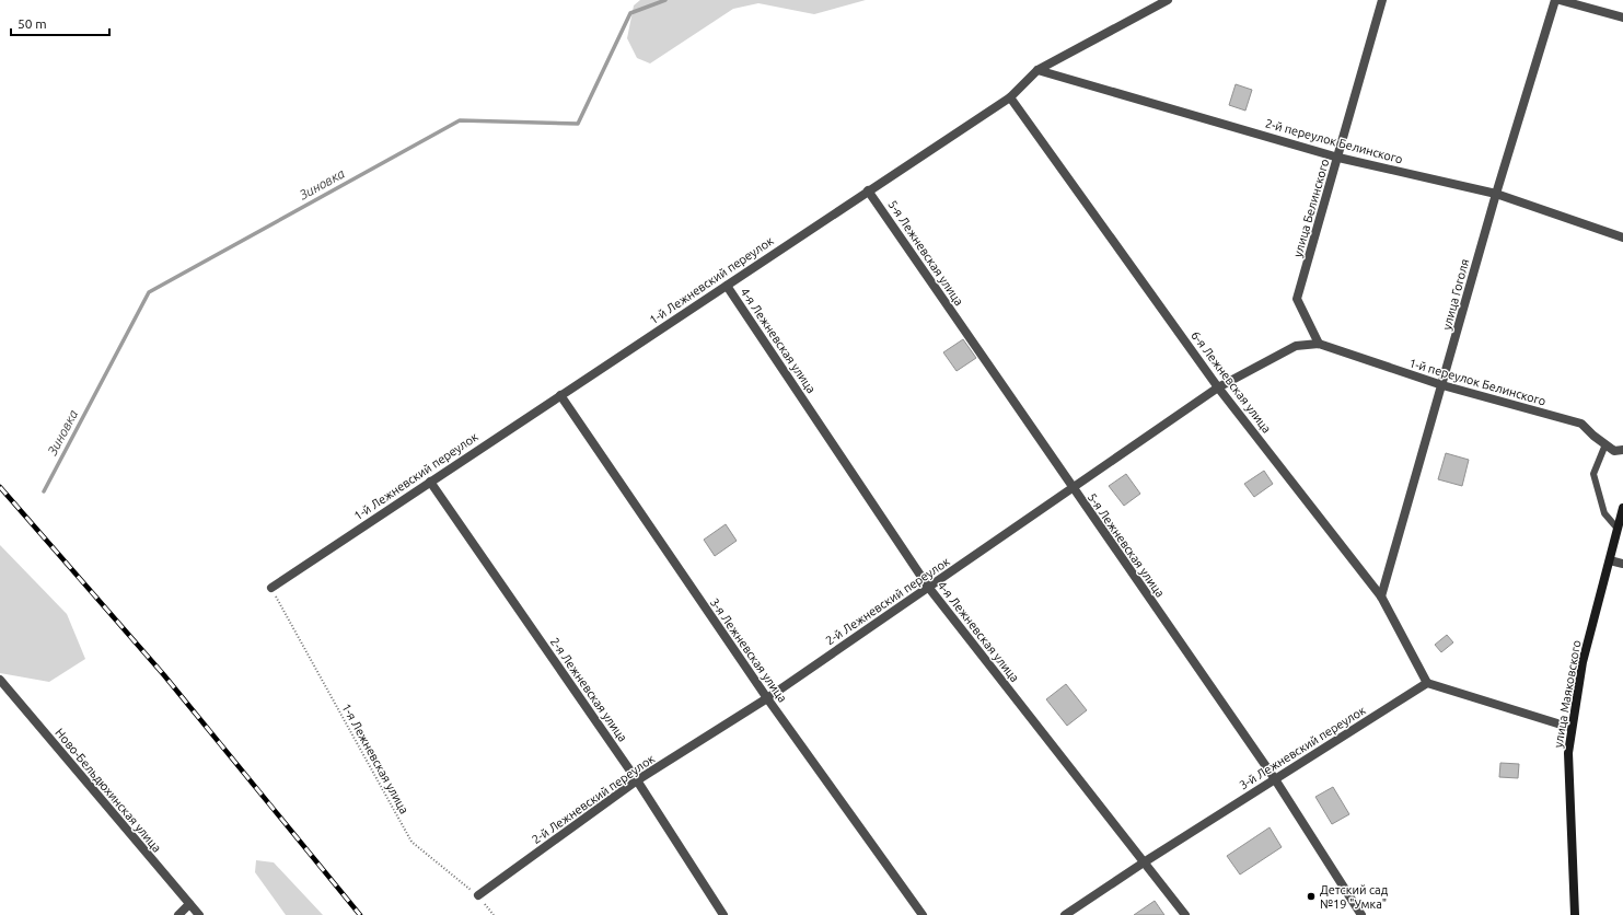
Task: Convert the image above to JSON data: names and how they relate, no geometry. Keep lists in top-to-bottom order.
{
  "streets": {
    "main road": ["улица Маяковского"],
    "street": [
      "2-й переулок Белинского",
      "улица Белинского",
      "5-я Лежневская улица",
      "1-й Лежневский переулок",
      "улица Гоголя",
      "4-я Лежневская улица",
      "6-я Лежневская улица",
      "1-й переулок Белинского",
      "2-й Лежневский переулок",
      "3-я Лежневская улица",
      "2-я Лежневская улица",
      "3-й Лежневский переулок",
      "Ново-Бельдюхинская улица"
    ],
    "path": ["1-я Лежневская улица"]
  },
  "crossings": [
    ["2-й переулок Белинского", "улица Белинского"],
    ["2-й переулок Белинского", "1-й Лежневский переулок"],
    ["2-й переулок Белинского", "улица Гоголя"],
    ["улица Белинского", "1-й переулок Белинского"],
    ["улица Белинского", "2-й Лежневский переулок"],
    ["5-я Лежневская улица", "1-й Лежневский переулок"],
    ["5-я Лежневская улица", "2-й Лежневский переулок"],
    ["5-я Лежневская улица", "3-й Лежневский переулок"],
    ["1-й Лежневский переулок", "4-я Лежневская улица"],
    ["1-й Лежневский переулок", "6-я Лежневская улица"],
    ["1-й Лежневский переулок", "3-я Лежневская улица"],
    ["1-й Лежневский переулок", "2-я Лежневская улица"],
    ["1-й Лежневский переулок", "1-я Лежневская улица"],
    ["улица Гоголя", "6-я Лежневская улица"],
    ["улица Гоголя", "1-й переулок Белинского"],
    ["4-я Лежневская улица", "2-й Лежневский переулок"],
    ["4-я Лежневская улица", "3-й Лежневский переулок"],
    ["6-я Лежневская улица", "2-й Лежневский переулок"],
    ["6-я Лежневская улица", "3-й Лежневский переулок"],
    ["1-й переулок Белинского", "2-й Лежневский переулок"],
    ["2-й Лежневский переулок", "3-я Лежневская улица"],
    ["2-й Лежневский переулок", "2-я Лежневская улица"],
    ["2-й Лежневский переулок", "1-я Лежневская улица"]
  ],
  "water": ["Зиновка"],
  "places": ["Детский сад №19 \"Умка\""],
  "scale_bar": "50 m"
}
